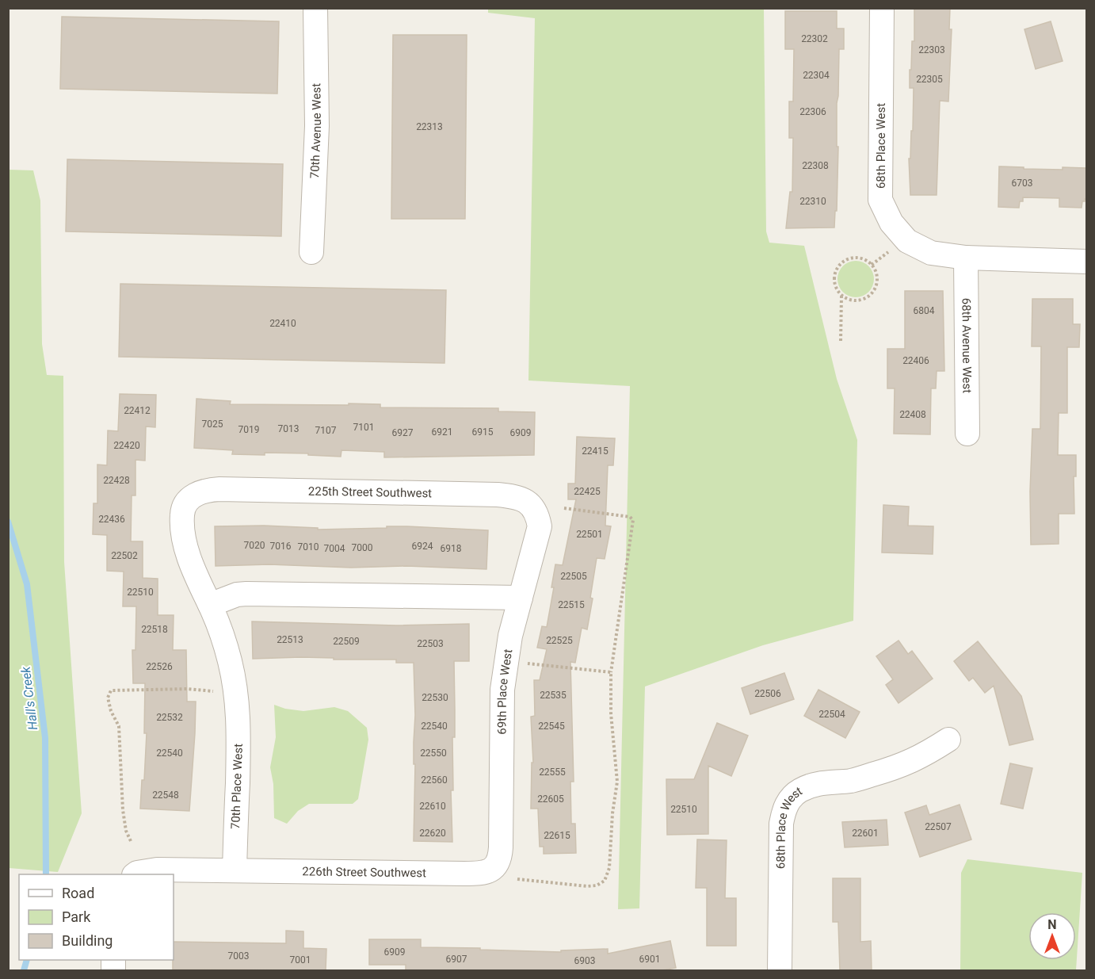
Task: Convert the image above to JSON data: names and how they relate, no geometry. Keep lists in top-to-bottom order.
{
  "streets": {
    "street": [
      "70th Avenue West",
      "68th Place West",
      "68th Avenue West",
      "225th Street Southwest",
      "69th Place West",
      "70th Place West",
      "226th Street Southwest"
    ]
  },
  "crossings": [
    ["68th Place West", "68th Avenue West"],
    ["225th Street Southwest", "69th Place West"],
    ["225th Street Southwest", "70th Place West"],
    ["69th Place West", "226th Street Southwest"],
    ["70th Place West", "226th Street Southwest"]
  ],
  "water": ["Hall's Creek"],
  "house_numbers": [
    "22302",
    "22303",
    "22304",
    "22305",
    "22306",
    "22313",
    "22308",
    "6703",
    "22310",
    "6804",
    "22410",
    "22406",
    "22412",
    "22408",
    "7025",
    "7101",
    "7013",
    "7019",
    "7107",
    "6921",
    "6915",
    "6927",
    "6909",
    "22420",
    "22415",
    "22428",
    "22425",
    "22436",
    "22501",
    "7020",
    "7016",
    "6924",
    "7010",
    "7000",
    "7004",
    "6918",
    "22502",
    "22505",
    "22510",
    "22515",
    "22518",
    "22513",
    "22525",
    "22509",
    "22503",
    "22526",
    "22506",
    "22535",
    "22530",
    "22504",
    "22532",
    "22540",
    "22545",
    "22540",
    "22550",
    "22555",
    "22560",
    "22548",
    "22605",
    "22610",
    "22510",
    "22507",
    "22620",
    "22601",
    "22615",
    "6909",
    "7003",
    "6907",
    "6901",
    "7001",
    "6903"
  ],
  "legend": ["Road", "Park", "Building"],
  "north": "top"
}
